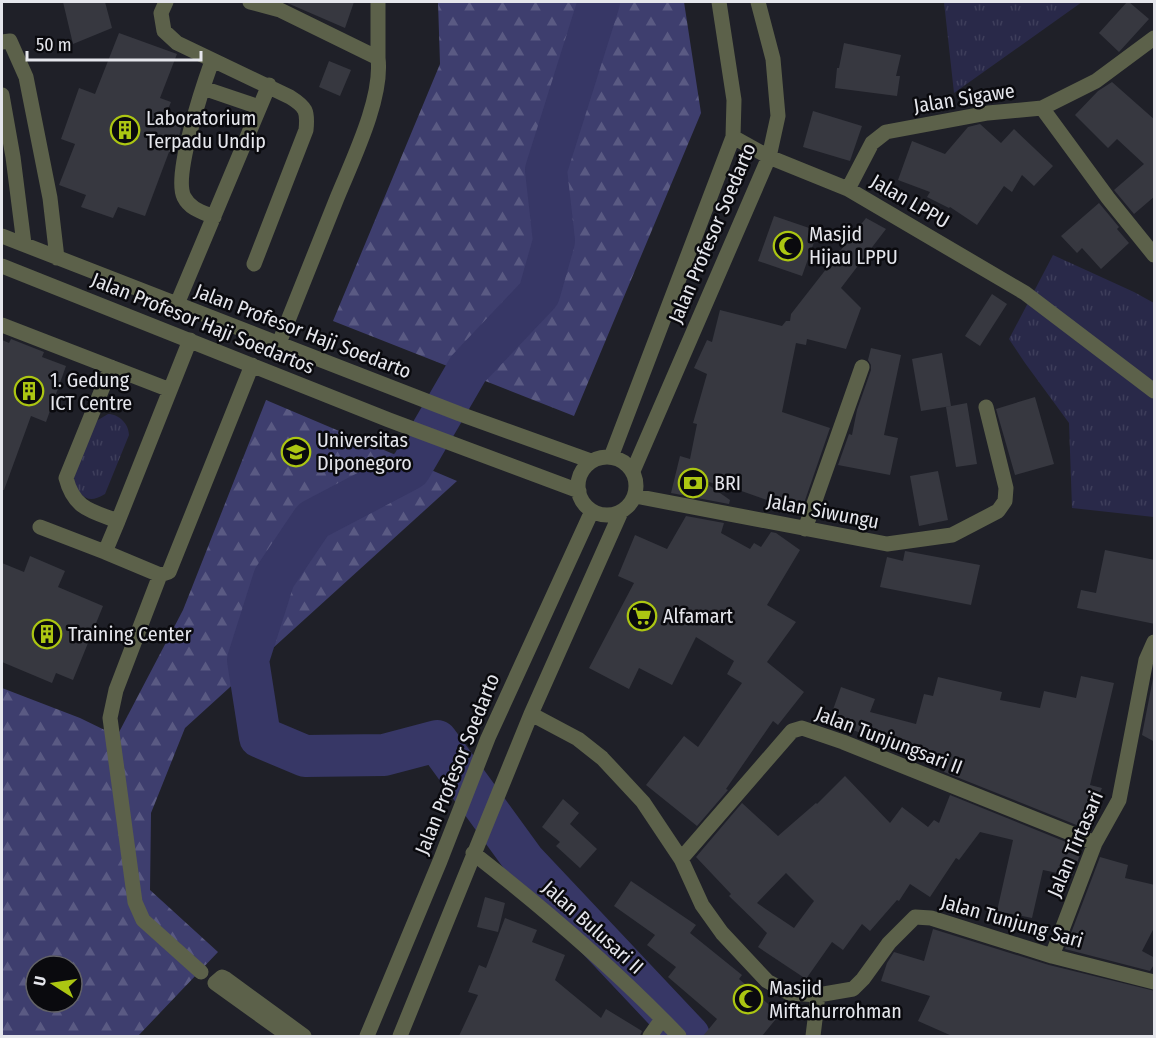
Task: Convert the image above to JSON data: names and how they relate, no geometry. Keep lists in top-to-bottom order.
{
  "streets": {
    "street": [
      "Jalan Sigawe",
      "Jalan LPPU",
      "Jalan Profesor Soedarto",
      "Jalan Profesor Haji Soedartos",
      "Jalan Profesor Haji Soedarto",
      "Jalan Siwungu",
      "Jalan Tunjungsari II",
      "Jalan Tirtasari",
      "Jalan Tunjung Sari",
      "Jalan Bulusari II"
    ]
  },
  "crossings": [
    ["Jalan Sigawe", "Jalan LPPU"],
    ["Jalan LPPU", "Jalan Profesor Soedarto"],
    ["Jalan Profesor Soedarto", "Jalan Profesor Haji Soedartos"],
    ["Jalan Profesor Soedarto", "Jalan Profesor Haji Soedarto"],
    ["Jalan Profesor Soedarto", "Jalan Siwungu"],
    ["Jalan Profesor Haji Soedartos", "Jalan Profesor Haji Soedarto"],
    ["Jalan Profesor Haji Soedartos", "Jalan Siwungu"],
    ["Jalan Profesor Haji Soedarto", "Jalan Siwungu"],
    ["Jalan Tunjungsari II", "Jalan Tirtasari"],
    ["Jalan Tirtasari", "Jalan Tunjung Sari"]
  ],
  "places": {
    "building": ["Laboratorium Terpadu Undip", "1. Gedung ICT Centre", "Training Center"],
    "mosque": ["Masjid Hijau LPPU", "Masjid Miftahurrohman"],
    "school or university": ["Universitas Diponegoro"],
    "bank": ["BRI"],
    "supermarket": ["Alfamart"]
  },
  "scale_bar": "50 m",
  "north": "left"
}
